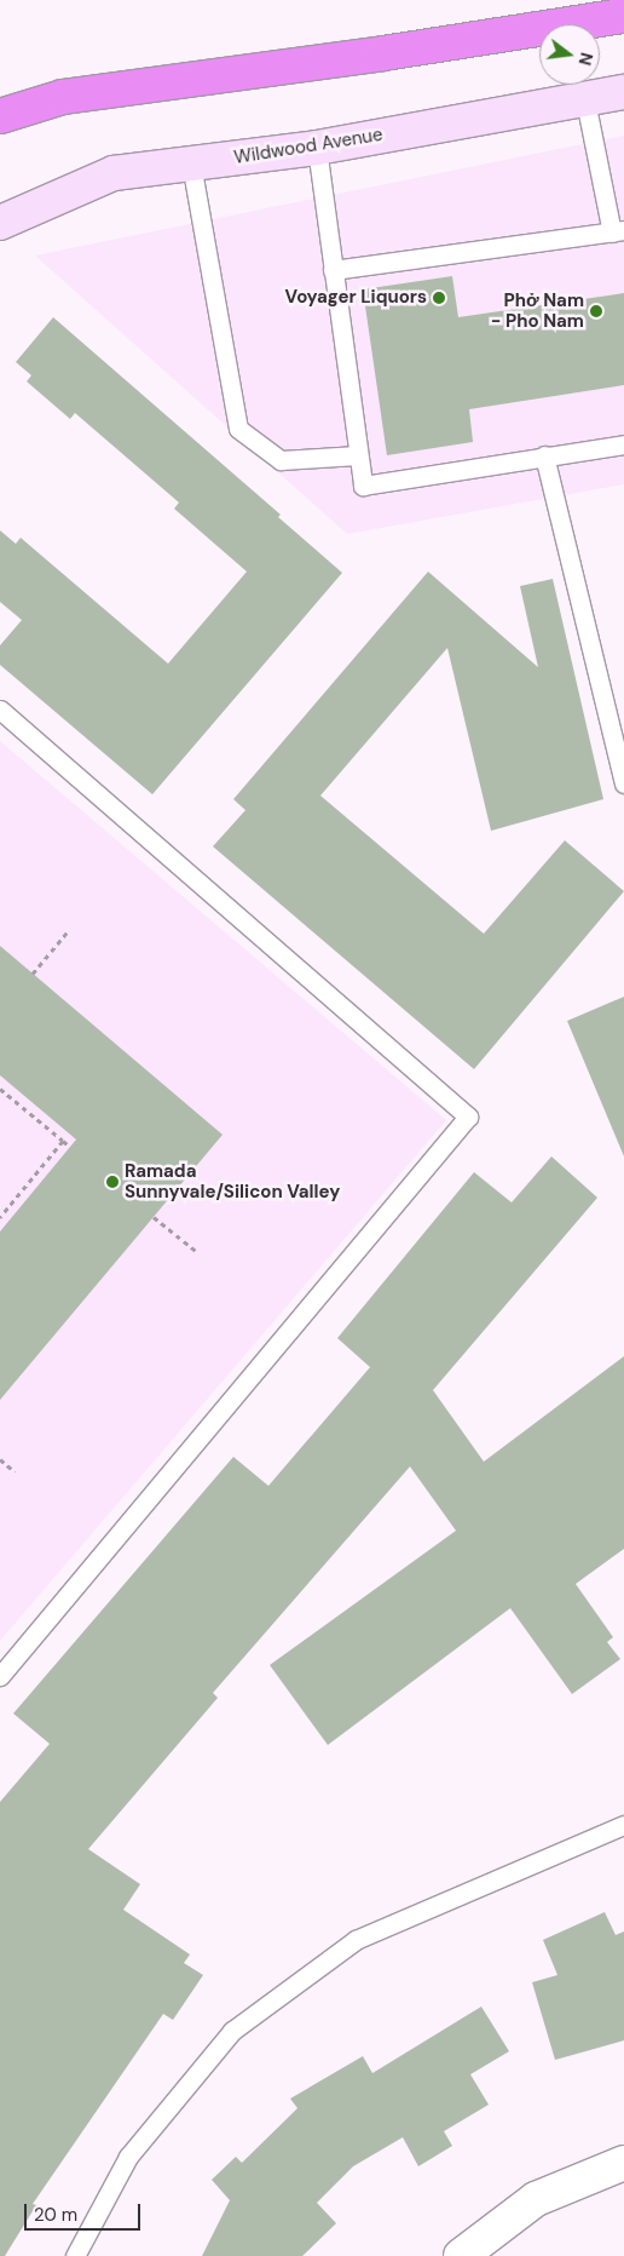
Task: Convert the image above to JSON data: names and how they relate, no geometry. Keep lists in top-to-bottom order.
{
  "streets": {
    "street": ["Wildwood Avenue"]
  },
  "places": ["Voyager Liquors", "Phở Nam - Pho Nam", "Ramada Sunnyvale/Silicon Valley"],
  "scale_bar": "20 m",
  "north": "right"
}
